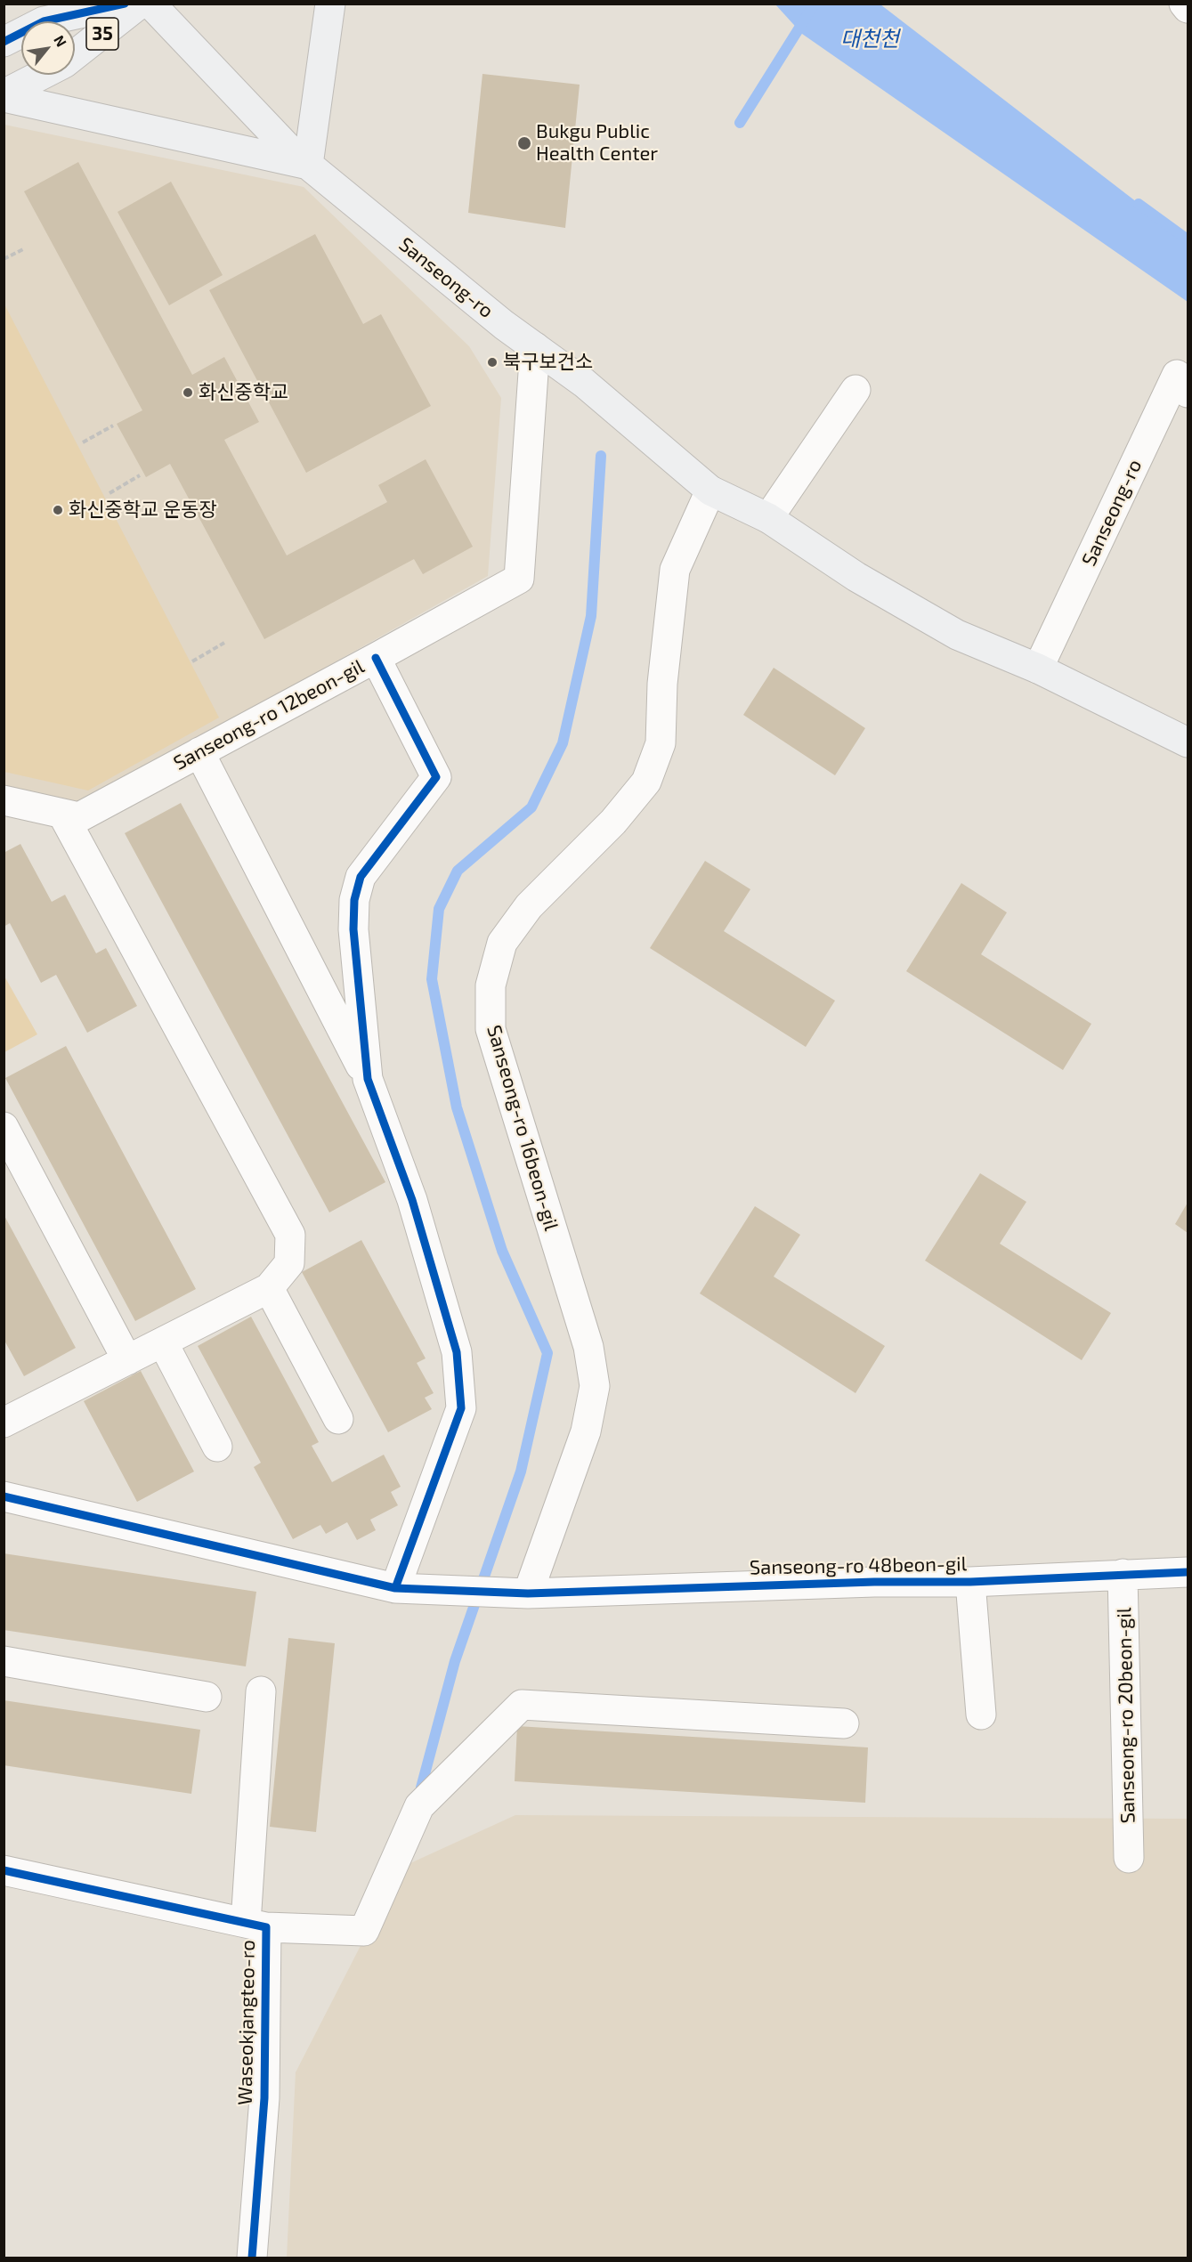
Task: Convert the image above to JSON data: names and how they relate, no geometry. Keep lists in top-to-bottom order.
{
  "streets": {
    "main road": ["35", "Sanseong-ro"],
    "street": [
      "Sanseong-ro 12beon-gil",
      "Sanseong-ro 16beon-gil",
      "Sanseong-ro 48beon-gil",
      "Sanseong-ro 20beon-gil",
      "Waseokjangteo-ro"
    ]
  },
  "crossings": [
    ["Sanseong-ro", "Sanseong-ro 12beon-gil"],
    ["Sanseong-ro", "Sanseong-ro 16beon-gil"],
    ["Sanseong-ro 16beon-gil", "Sanseong-ro 48beon-gil"],
    ["Sanseong-ro 48beon-gil", "Sanseong-ro 20beon-gil"]
  ],
  "water": ["대천천"],
  "places": [
    "Bukgu Public Health Center",
    "북구보건소",
    "화신중학교",
    "화신중학교 운동장"
  ],
  "north": "top right"
}
